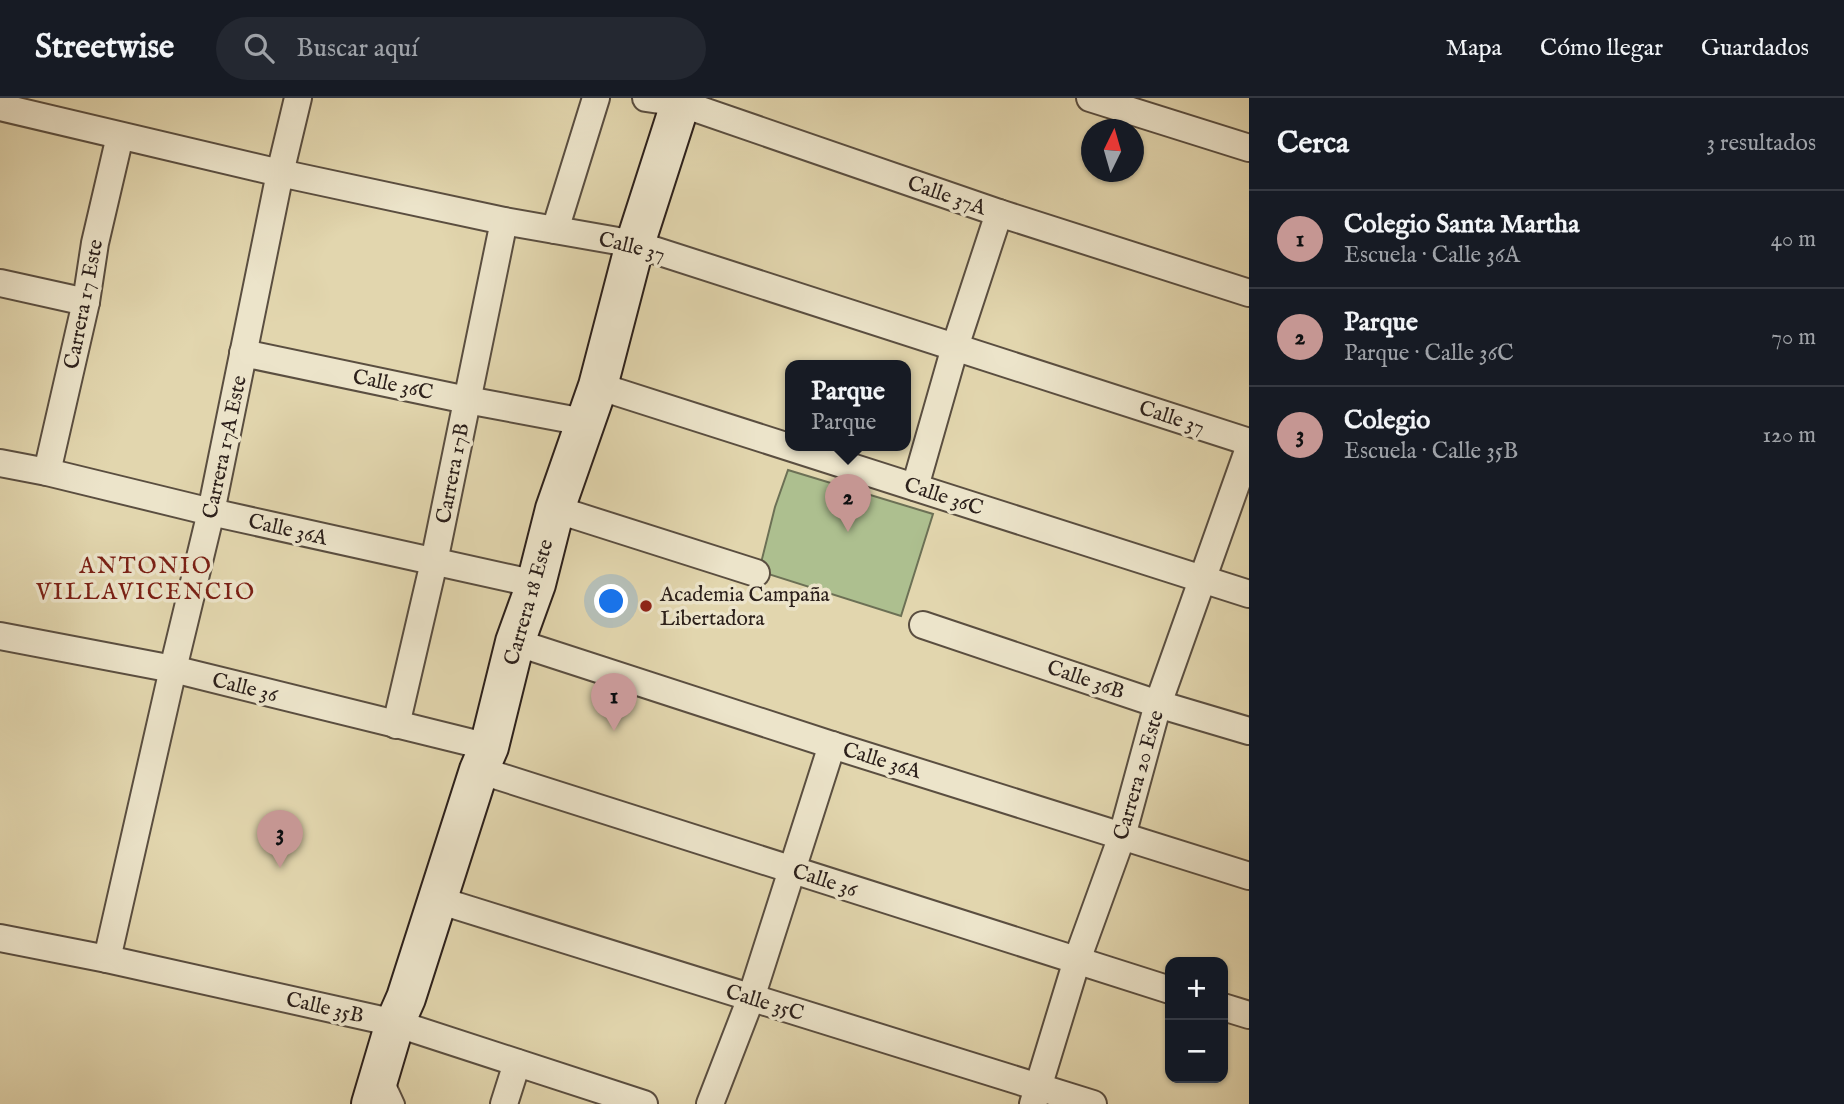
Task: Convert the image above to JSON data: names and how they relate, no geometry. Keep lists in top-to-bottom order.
{
  "streets": {
    "street": [
      "Calle 37A",
      "Calle 37",
      "Carrera 17 Este",
      "Calle 36C",
      "Carrera 17A Este",
      "Carrera 17B",
      "Calle 36A",
      "Carrera 18 Este",
      "Calle 36B",
      "Calle 36",
      "Carrera 20 Este",
      "Calle 35C",
      "Calle 35B"
    ]
  },
  "crossings": [
    ["Calle 37A", "Carrera 18 Este"],
    ["Calle 37", "Carrera 17 Este"],
    ["Calle 37", "Carrera 17A Este"],
    ["Calle 37", "Carrera 17B"],
    ["Calle 37", "Carrera 18 Este"],
    ["Carrera 17 Este", "Calle 36A"],
    ["Calle 36C", "Carrera 17A Este"],
    ["Calle 36C", "Carrera 17B"],
    ["Calle 36C", "Carrera 18 Este"],
    ["Calle 36C", "Carrera 20 Este"],
    ["Carrera 17A Este", "Calle 36A"],
    ["Carrera 17A Este", "Calle 36"],
    ["Carrera 17A Este", "Calle 35B"],
    ["Carrera 17B", "Calle 36A"],
    ["Carrera 17B", "Calle 36"],
    ["Calle 36A", "Carrera 18 Este"],
    ["Calle 36A", "Carrera 20 Este"],
    ["Carrera 18 Este", "Calle 36"],
    ["Carrera 18 Este", "Calle 35C"],
    ["Carrera 18 Este", "Calle 35B"],
    ["Calle 36B", "Carrera 20 Este"],
    ["Calle 36", "Carrera 20 Este"],
    ["Carrera 20 Este", "Calle 35C"]
  ],
  "districts": ["ANTONIO VILLAVICENCIO"],
  "places": ["Academia Campaña Libertadora"],
  "north": "top",
  "page": {
    "header": "Streetwise",
    "search": "Buscar aquí",
    "nav": ["Mapa", "Cómo llegar", "Guardados"],
    "heading": ["Cerca", "3 resultados"],
    "list": [
      {
        "mark": "1",
        "name": "Colegio Santa Martha",
        "note": "Escuela · Calle 36A",
        "value": "40 m"
      },
      {
        "mark": "2",
        "name": "Parque",
        "note": "Parque · Calle 36C",
        "value": "70 m"
      },
      {
        "mark": "3",
        "name": "Colegio",
        "note": "Escuela · Calle 35B",
        "value": "120 m"
      }
    ],
    "popup": ["Parque", "Parque"],
    "pins": ["2", "1", "3"],
    "map_buttons": ["+", "−"]
  }
}
